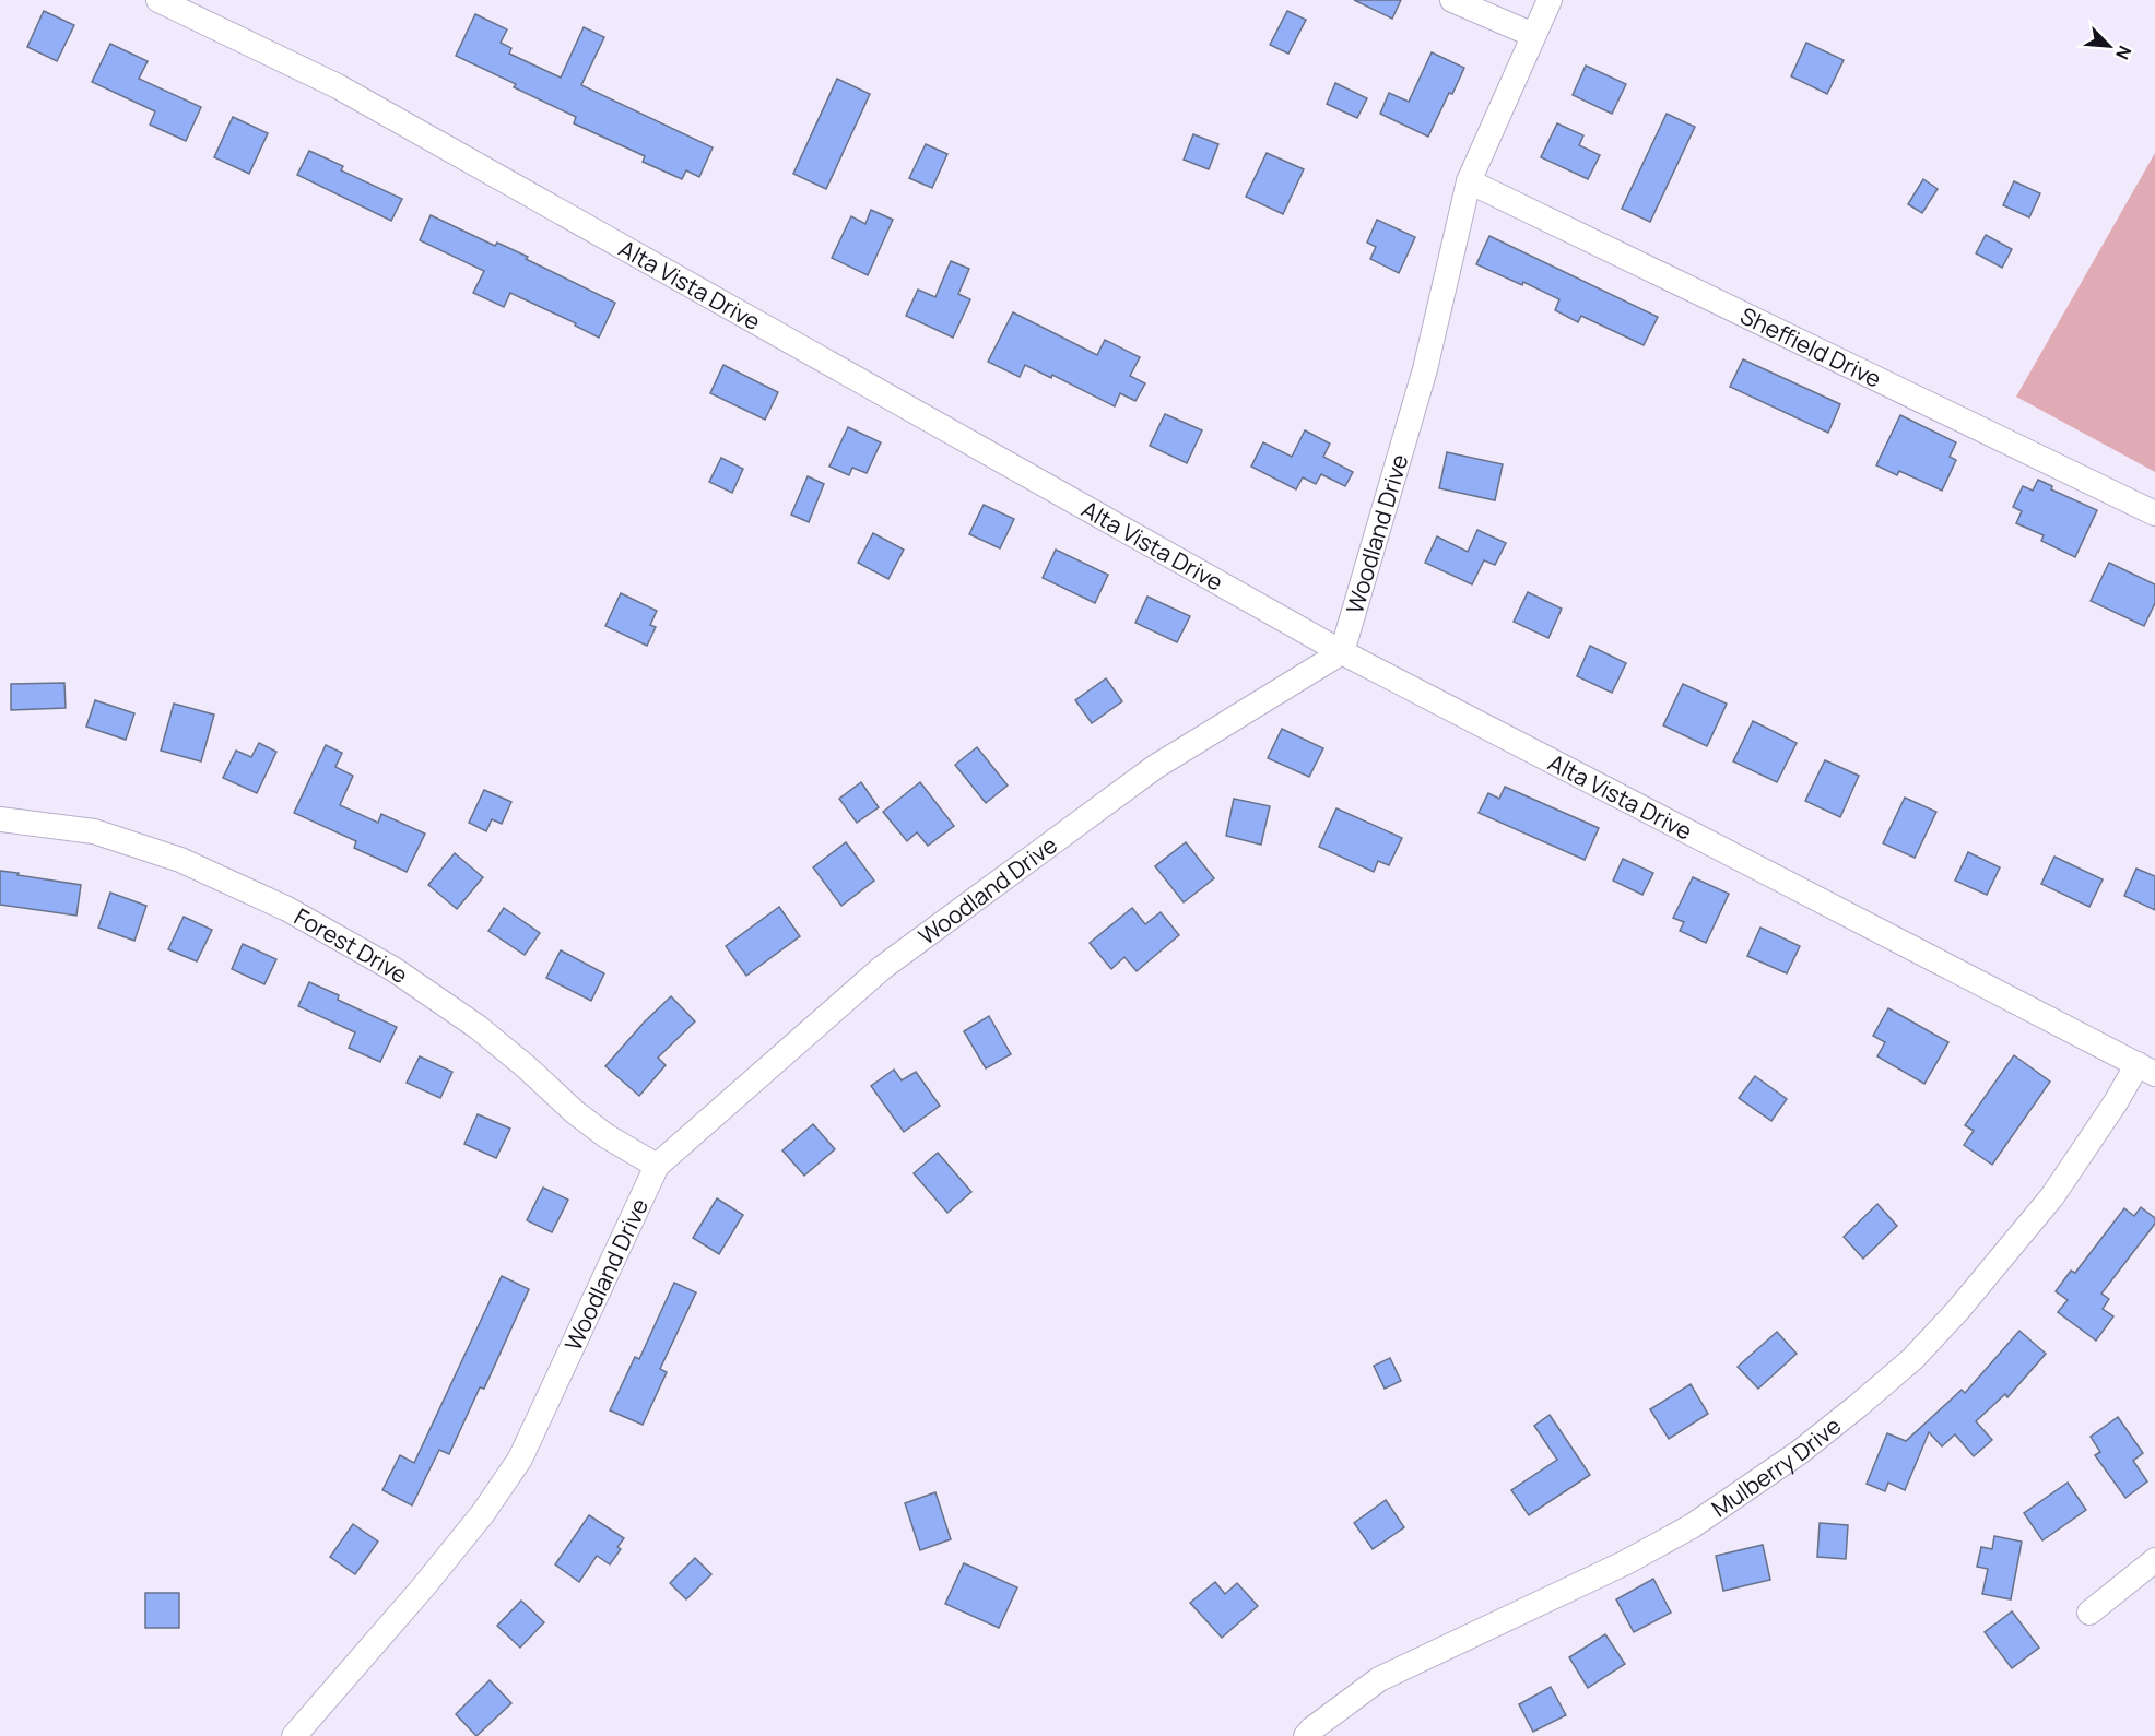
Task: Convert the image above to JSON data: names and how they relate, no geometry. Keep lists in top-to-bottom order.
{
  "streets": {
    "street": [
      "Alta Vista Drive",
      "Sheffield Drive",
      "Woodland Drive",
      "Forest Drive",
      "Mulberry Drive"
    ]
  },
  "crossings": [
    ["Alta Vista Drive", "Woodland Drive"],
    ["Alta Vista Drive", "Mulberry Drive"],
    ["Sheffield Drive", "Woodland Drive"],
    ["Woodland Drive", "Forest Drive"]
  ],
  "north": "bottom right"
}
